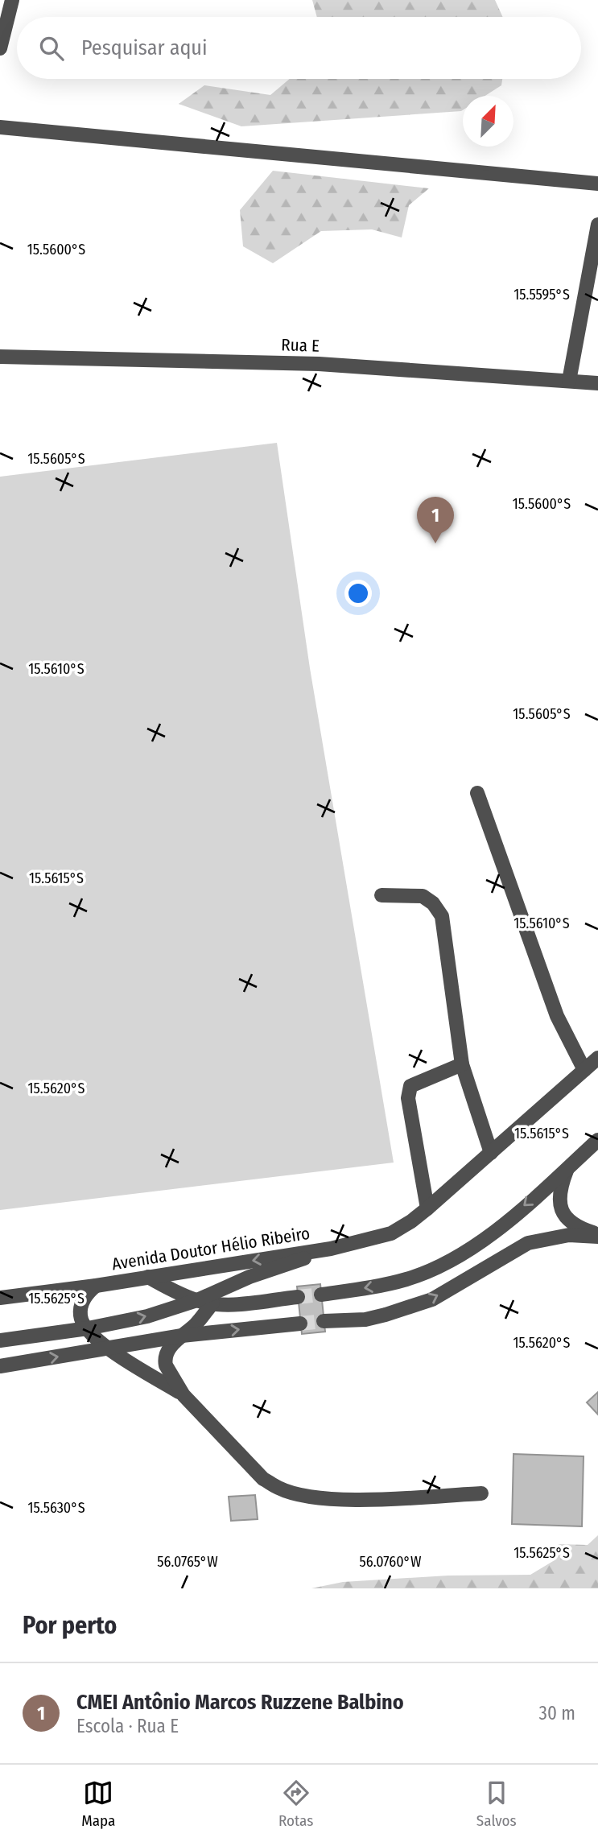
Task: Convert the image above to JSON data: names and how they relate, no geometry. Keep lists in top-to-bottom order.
{
  "streets": {
    "street": ["Rua E", "Avenida Doutor Hélio Ribeiro"]
  },
  "north": "top right",
  "page": {
    "search": "Pesquisar aqui",
    "pins": "1",
    "heading": "Por perto",
    "list": [
      {
        "mark": "1",
        "name": "CMEI Antônio Marcos Ruzzene Balbino",
        "note": "Escola · Rua E",
        "value": "30 m"
      }
    ],
    "nav": ["Mapa", "Rotas", "Salvos"]
  },
  "coordinates": [
    "15.5600°S",
    "15.5595°S",
    "15.5605°S",
    "15.5610°S",
    "15.5615°S",
    "15.5620°S",
    "15.5625°S",
    "15.5630°S",
    "56.0765°W",
    "56.0760°W"
  ]
}
